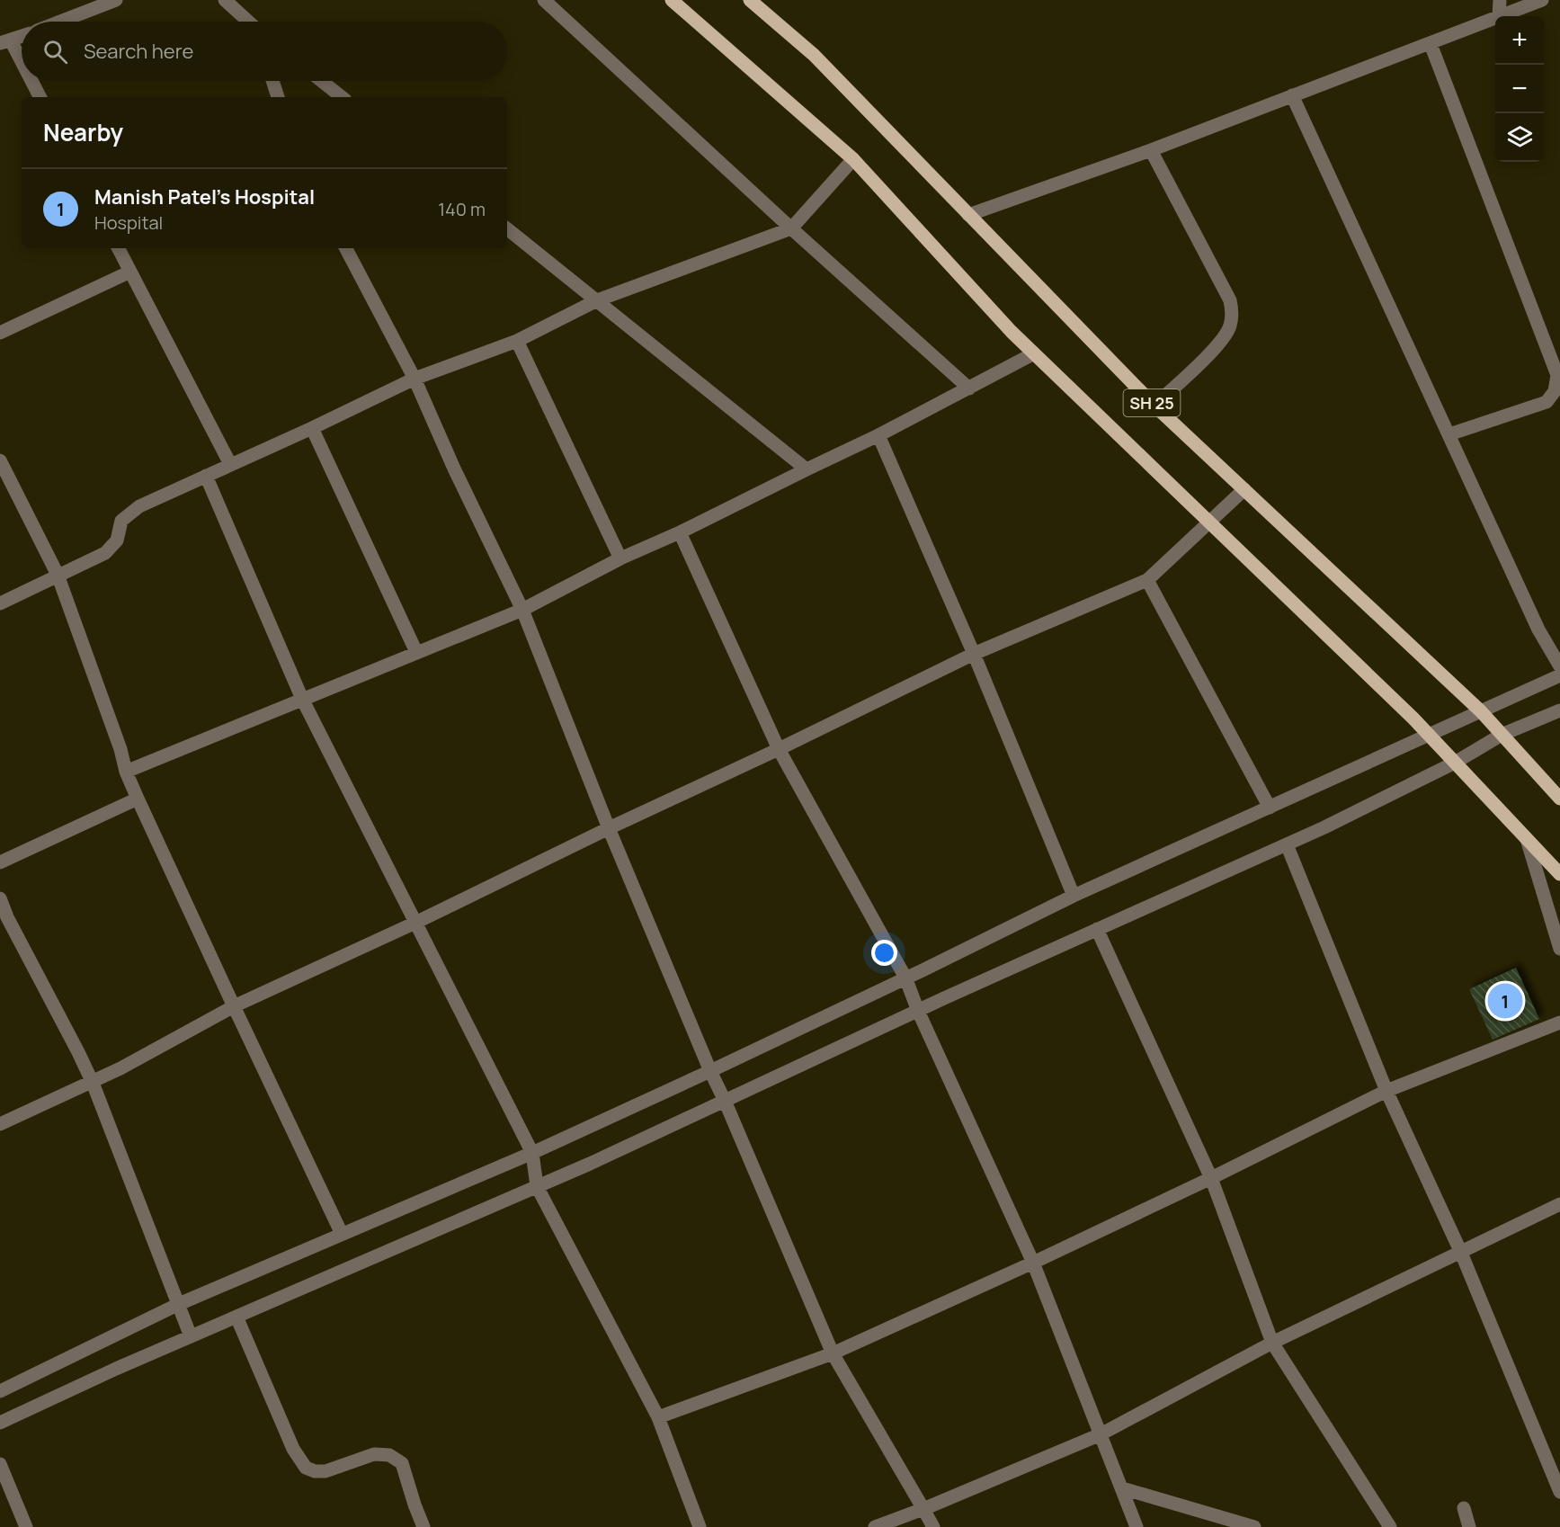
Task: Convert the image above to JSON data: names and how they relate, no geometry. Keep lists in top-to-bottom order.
{
  "streets": {
    "main road": ["SH 25"]
  },
  "page": {
    "map_buttons": ["+", "−"],
    "search": "Search here",
    "heading": "Nearby",
    "list": [
      {
        "mark": "1",
        "name": "Manish Patel's Hospital",
        "note": "Hospital",
        "value": "140 m"
      }
    ],
    "pins": "1"
  }
}
